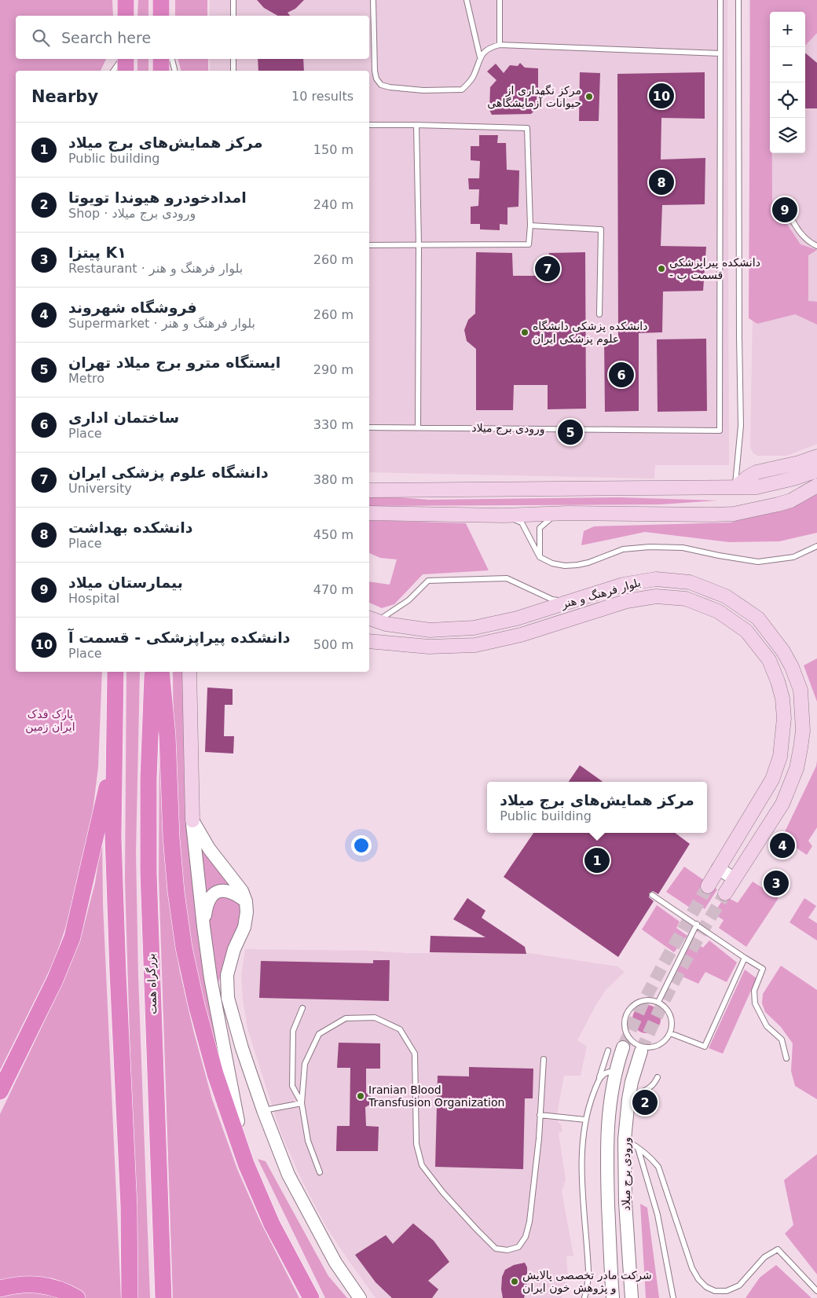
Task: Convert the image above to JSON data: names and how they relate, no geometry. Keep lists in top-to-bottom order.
{
  "streets": {
    "highway": ["بزرگراه همت"],
    "main road": ["بلوار فرهنگ و هنر"],
    "street": ["ورودی برج میلاد"]
  },
  "parks": ["پارک فدک ایران زمین"],
  "places": [
    "مرکز نگهداری از حیوانات آزمایشگاهی",
    "دانشکده پیراپزشکی - قسمت ب",
    "دانشکده پزشکی دانشگاه علوم پزشکی ایران",
    "Iranian Blood Transfusion Organization",
    "شرکت مادر تخصصی پالایش و پژوهش خون ایران"
  ],
  "page": {
    "map_buttons": ["+", "−"],
    "search": "Search here",
    "heading": ["Nearby", "10 results"],
    "pins": [
      "10",
      "8",
      "9",
      "7",
      "6",
      "5",
      "4",
      "1",
      "3",
      "2"
    ],
    "list": [
      {
        "mark": "1",
        "name": "مرکز همایش‌های برج میلاد",
        "note": "Public building",
        "value": "150 m"
      },
      {
        "mark": "2",
        "name": "امدادخودرو هیوندا تویوتا",
        "note": "Shop · ورودی برج میلاد",
        "value": "240 m"
      },
      {
        "mark": "3",
        "name": "پیتزا K۱",
        "note": "Restaurant · بلوار فرهنگ و هنر",
        "value": "260 m"
      },
      {
        "mark": "4",
        "name": "فروشگاه شهروند",
        "note": "Supermarket · بلوار فرهنگ و هنر",
        "value": "260 m"
      },
      {
        "mark": "5",
        "name": "ایستگاه مترو برج میلاد تهران",
        "note": "Metro",
        "value": "290 m"
      },
      {
        "mark": "6",
        "name": "ساختمان اداری",
        "note": "Place",
        "value": "330 m"
      },
      {
        "mark": "7",
        "name": "دانشگاه علوم پزشکی ایران",
        "note": "University",
        "value": "380 m"
      },
      {
        "mark": "8",
        "name": "دانشکده بهداشت",
        "note": "Place",
        "value": "450 m"
      },
      {
        "mark": "9",
        "name": "بیمارستان میلاد",
        "note": "Hospital",
        "value": "470 m"
      },
      {
        "mark": "10",
        "name": "دانشکده پیراپزشکی - قسمت آ",
        "note": "Place",
        "value": "500 m"
      }
    ],
    "popup": ["مرکز همایش‌های برج میلاد", "Public building"]
  }
}
